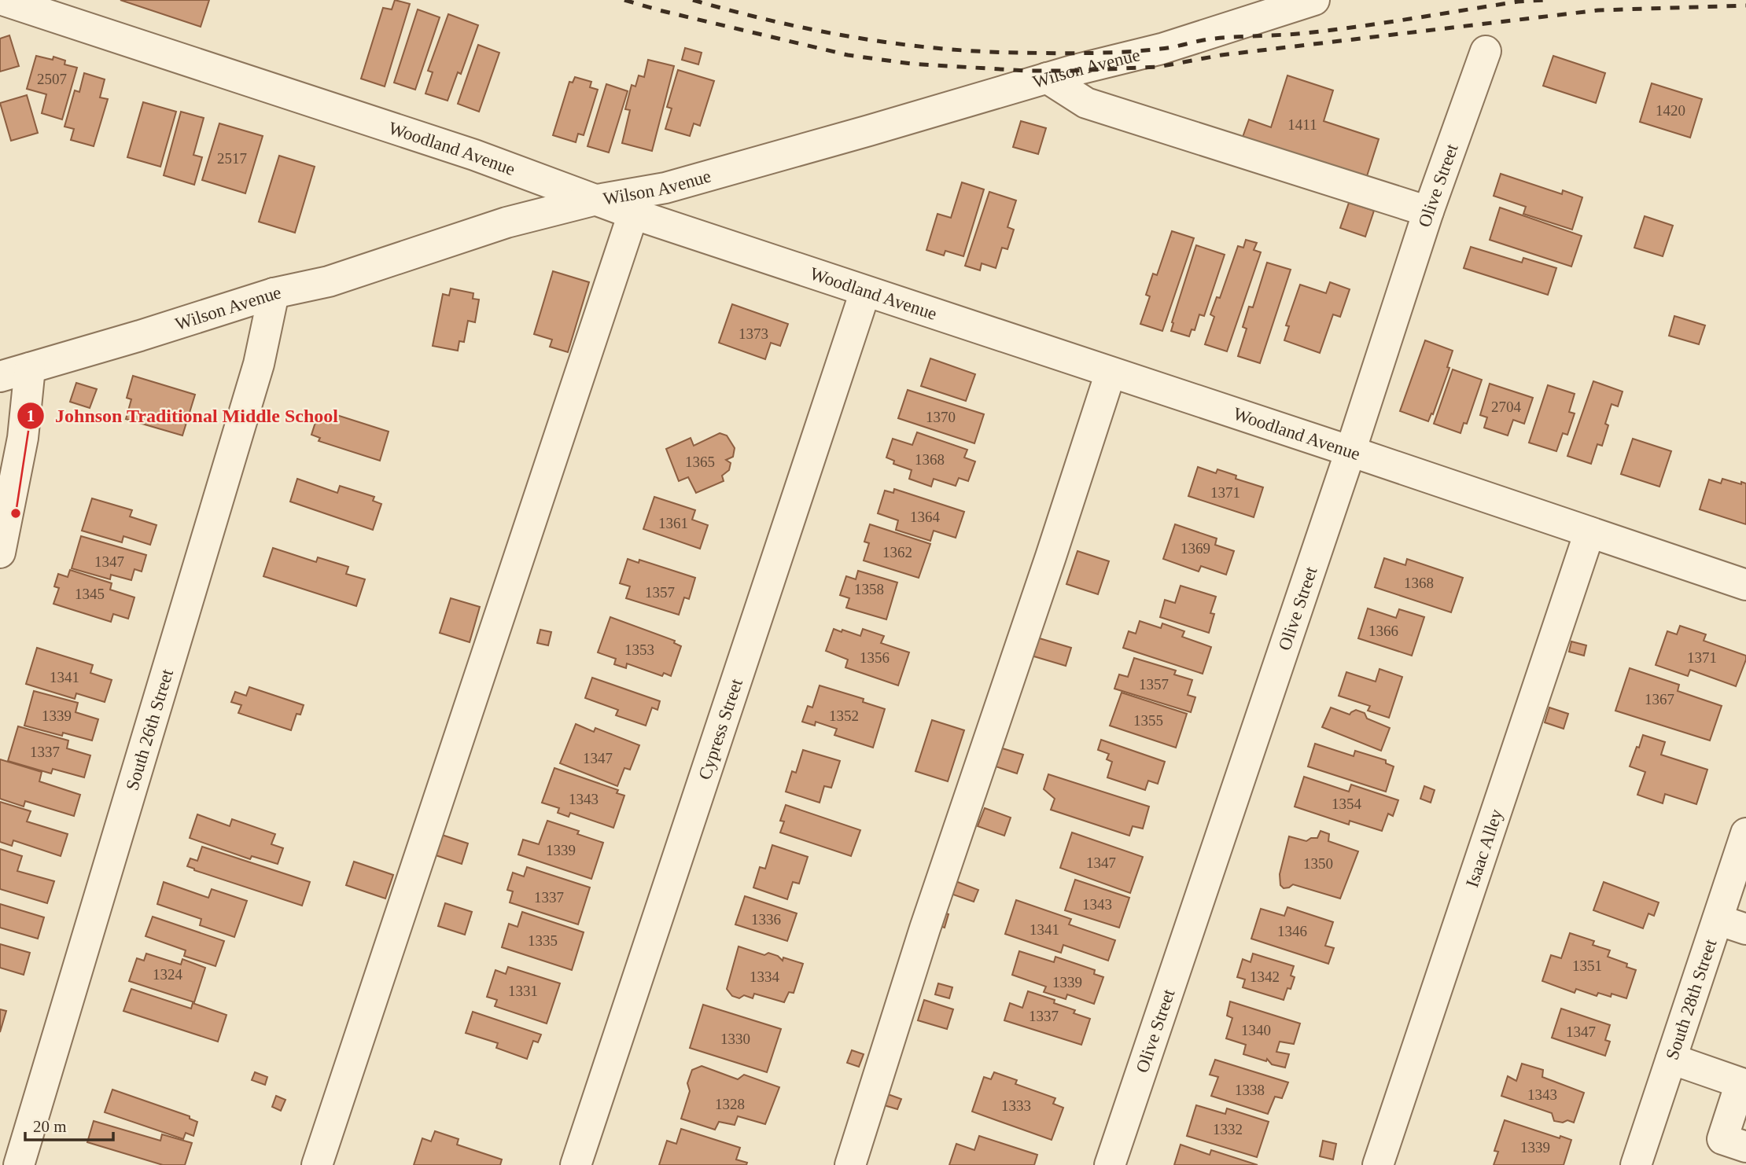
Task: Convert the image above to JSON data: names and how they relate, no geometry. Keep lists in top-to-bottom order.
{
  "streets": {
    "street": [
      "Wilson Avenue",
      "Woodland Avenue",
      "Olive Street",
      "Cypress Street",
      "South 26th Street",
      "Isaac Alley",
      "South 28th Street"
    ]
  },
  "crossings": [
    ["Wilson Avenue", "Woodland Avenue"],
    ["Wilson Avenue", "South 26th Street"],
    ["Woodland Avenue", "Olive Street"],
    ["Woodland Avenue", "Cypress Street"],
    ["Woodland Avenue", "Isaac Alley"]
  ],
  "places": ["Johnson Traditional Middle School"],
  "house_numbers": [
    "2507",
    "1420",
    "1411",
    "2517",
    "1373",
    "2704",
    "1370",
    "1368",
    "1365",
    "1371",
    "1364",
    "1361",
    "1369",
    "1362",
    "1347",
    "1368",
    "1358",
    "1357",
    "1345",
    "1366",
    "1353",
    "1356",
    "1371",
    "1341",
    "1357",
    "1367",
    "1339",
    "1352",
    "1355",
    "1337",
    "1347",
    "1343",
    "1354",
    "1339",
    "1347",
    "1350",
    "1337",
    "1343",
    "1336",
    "1341",
    "1346",
    "1335",
    "1351",
    "1324",
    "1334",
    "1342",
    "1339",
    "1331",
    "1337",
    "1340",
    "1347",
    "1330",
    "1338",
    "1343",
    "1328",
    "1333",
    "1332",
    "1339"
  ],
  "scale_bar": "20 m"
}
